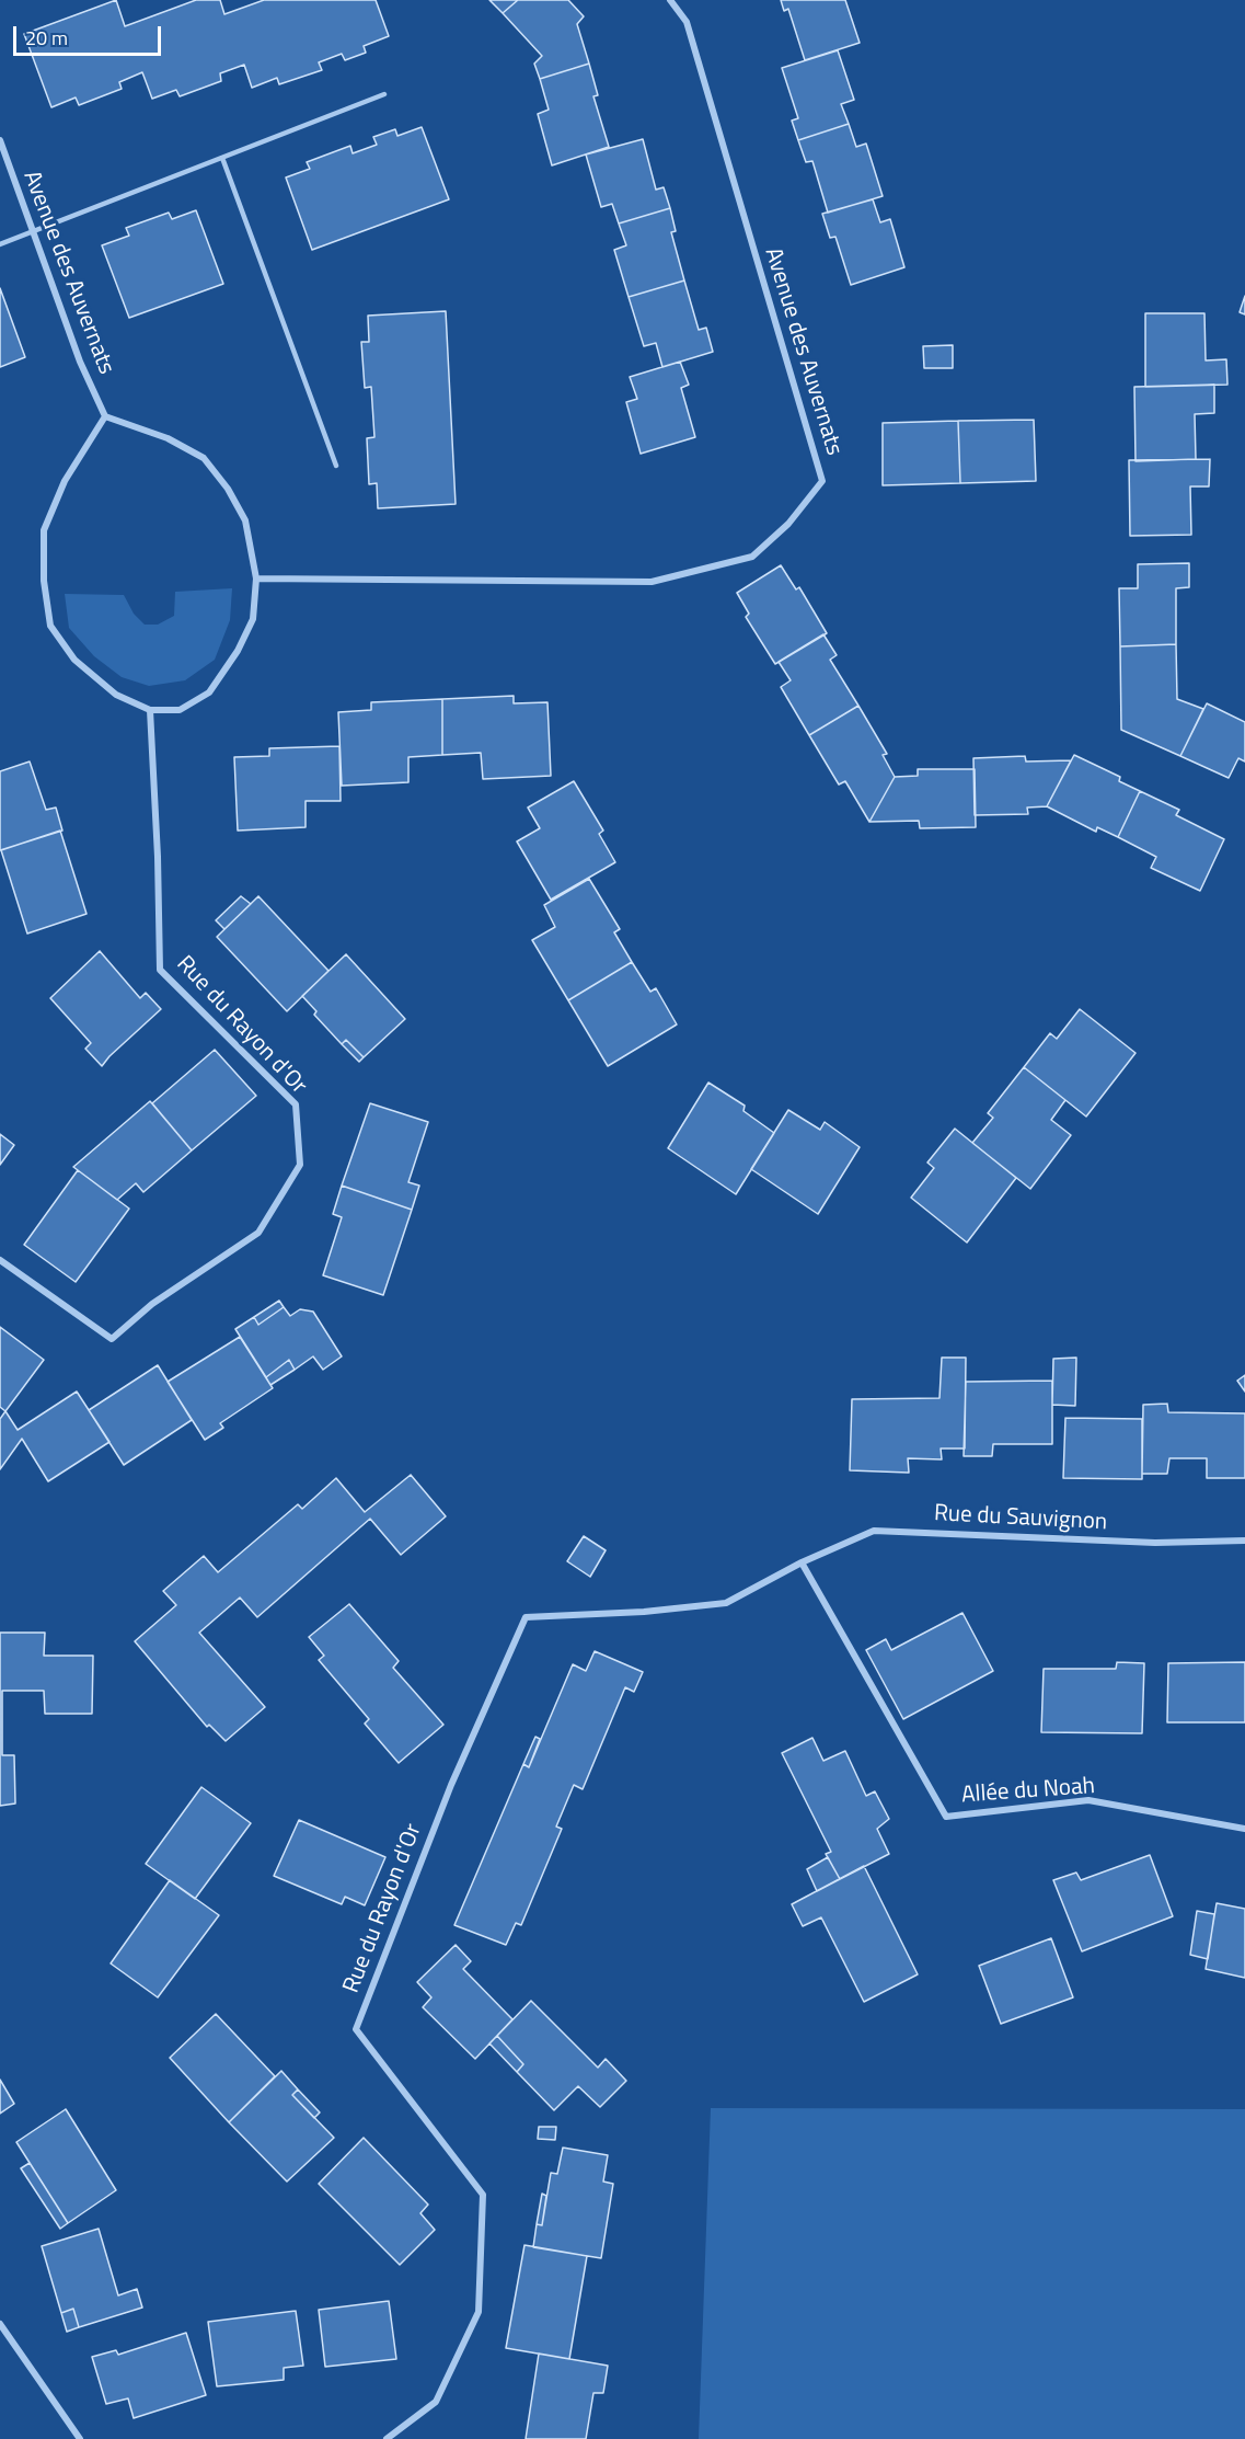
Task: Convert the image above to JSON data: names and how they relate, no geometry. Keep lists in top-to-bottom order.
{
  "streets": {
    "street": [
      "Avenue des Auvernats",
      "Rue du Rayon d'Or",
      "Rue du Sauvignon",
      "Allée du Noah"
    ]
  },
  "crossings": [
    ["Rue du Rayon d'Or", "Rue du Sauvignon"],
    ["Rue du Rayon d'Or", "Allée du Noah"],
    ["Rue du Sauvignon", "Allée du Noah"]
  ],
  "scale_bar": "20 m"
}
